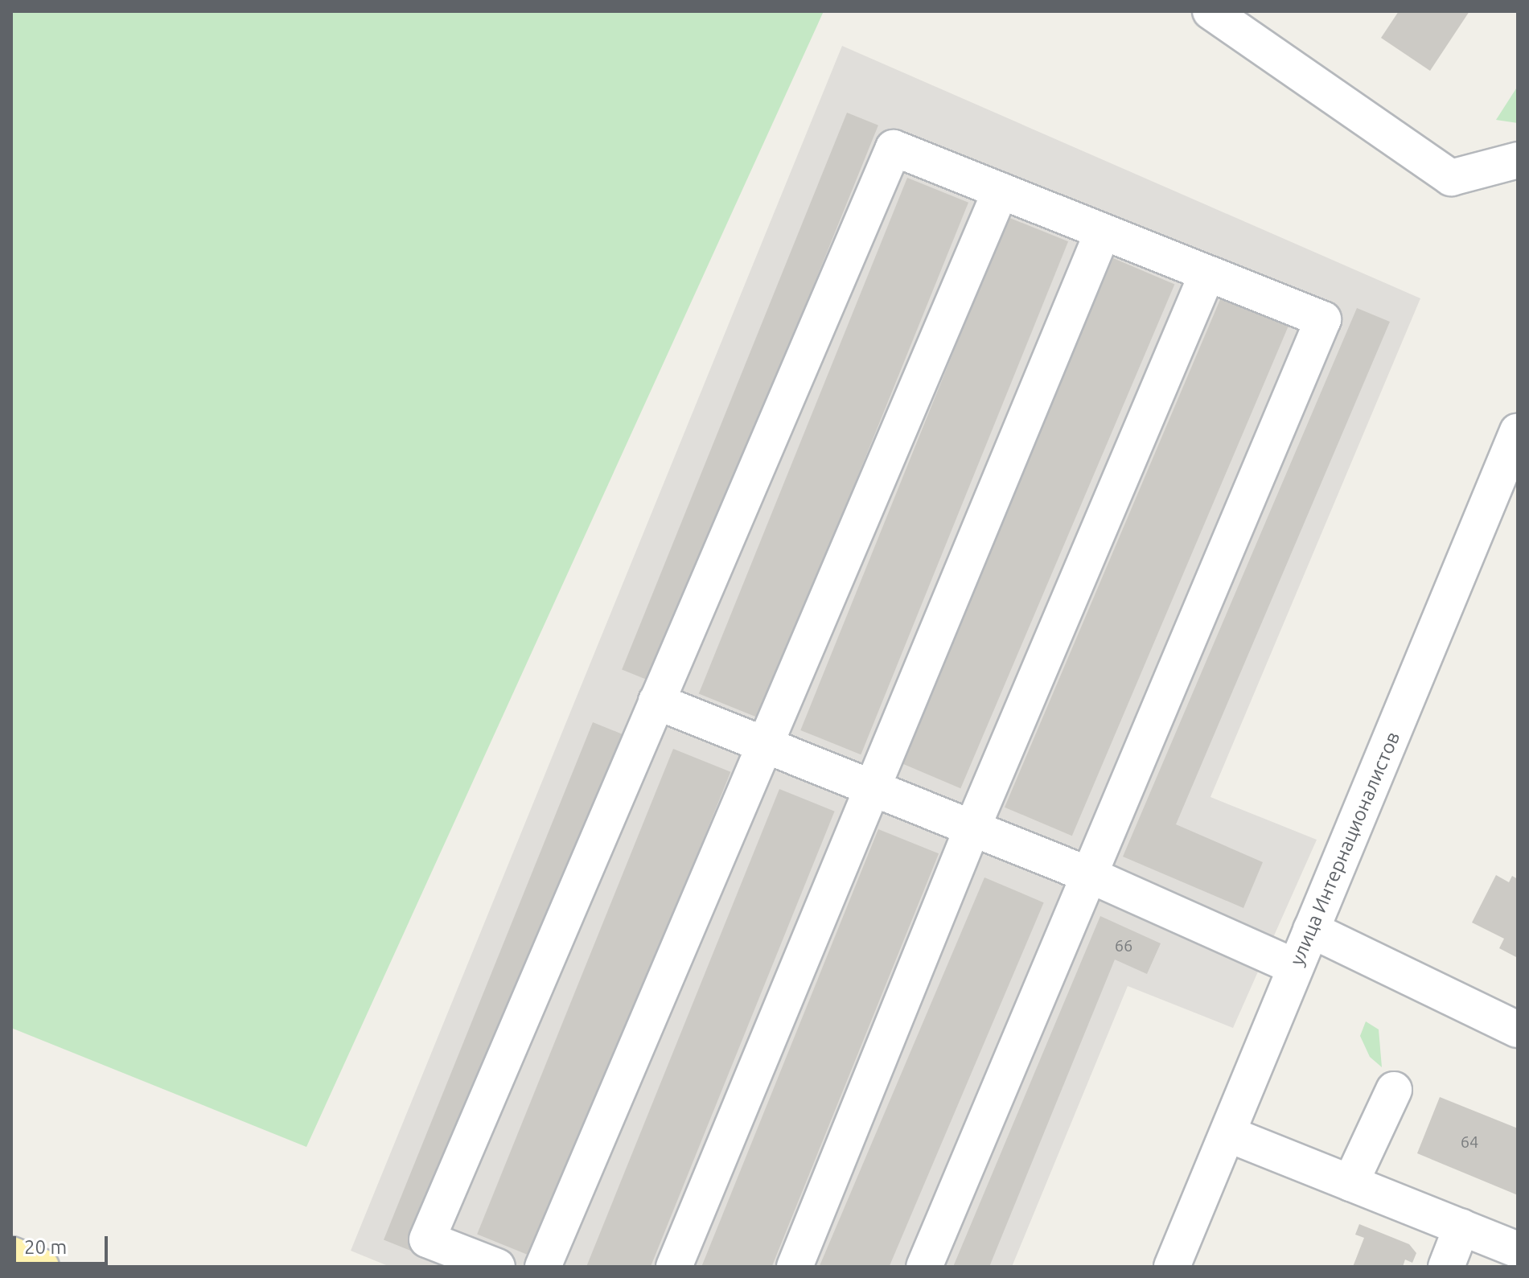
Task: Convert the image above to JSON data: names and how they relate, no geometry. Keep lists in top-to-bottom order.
{
  "streets": {
    "street": ["улица Интернационалистов"]
  },
  "house_numbers": ["66", "64"],
  "scale_bar": "20 m"
}
